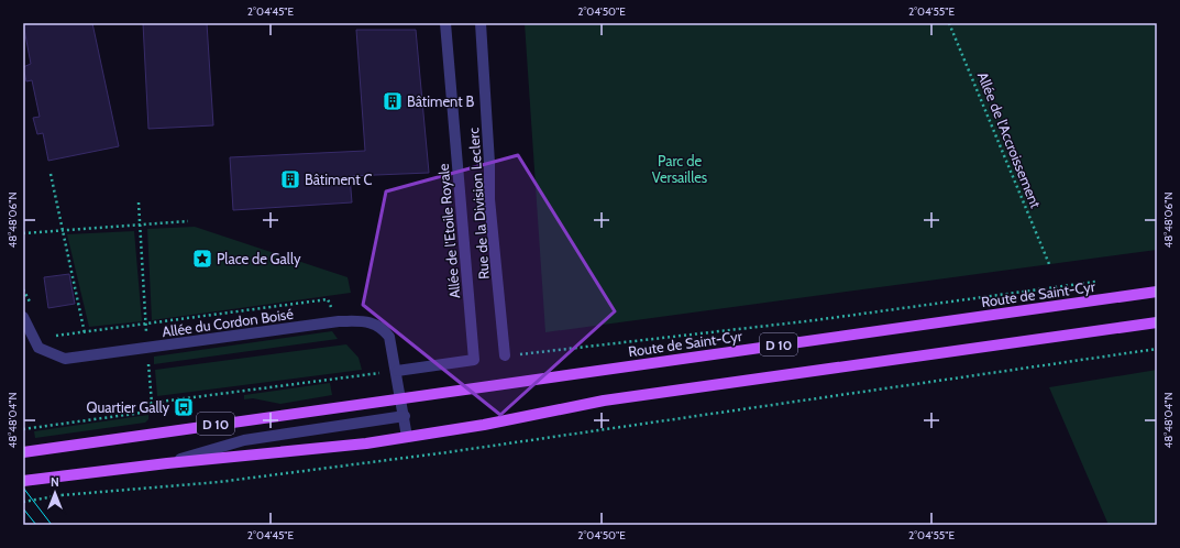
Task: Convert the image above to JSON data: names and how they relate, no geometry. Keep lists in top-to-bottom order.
{
  "streets": {
    "main road": ["Route de Saint-Cyr", "D 10"],
    "street": ["Rue de la Division Leclerc", "Allée de l'Etoile Royale", "Allée du Cordon Boisé"],
    "path": ["Allée de l'Accroissement"]
  },
  "crossings": [
    ["Allée de l'Etoile Royale", "Allée du Cordon Boisé"],
    ["Route de Saint-Cyr", "Allée du Cordon Boisé"],
    ["Route de Saint-Cyr", "D 10"],
    ["Allée du Cordon Boisé", "D 10"]
  ],
  "parks": ["Parc de Versailles"],
  "places": {
    "building": ["Bâtiment B", "Bâtiment C"],
    "place": ["Place de Gally"],
    "bus stop": ["Quartier Gally"]
  },
  "north": "top",
  "coordinates": [
    "2°04'45\"E",
    "2°04'50\"E",
    "2°04'55\"E",
    "48°48'06\"N",
    "48°48'04\"N"
  ]
}
